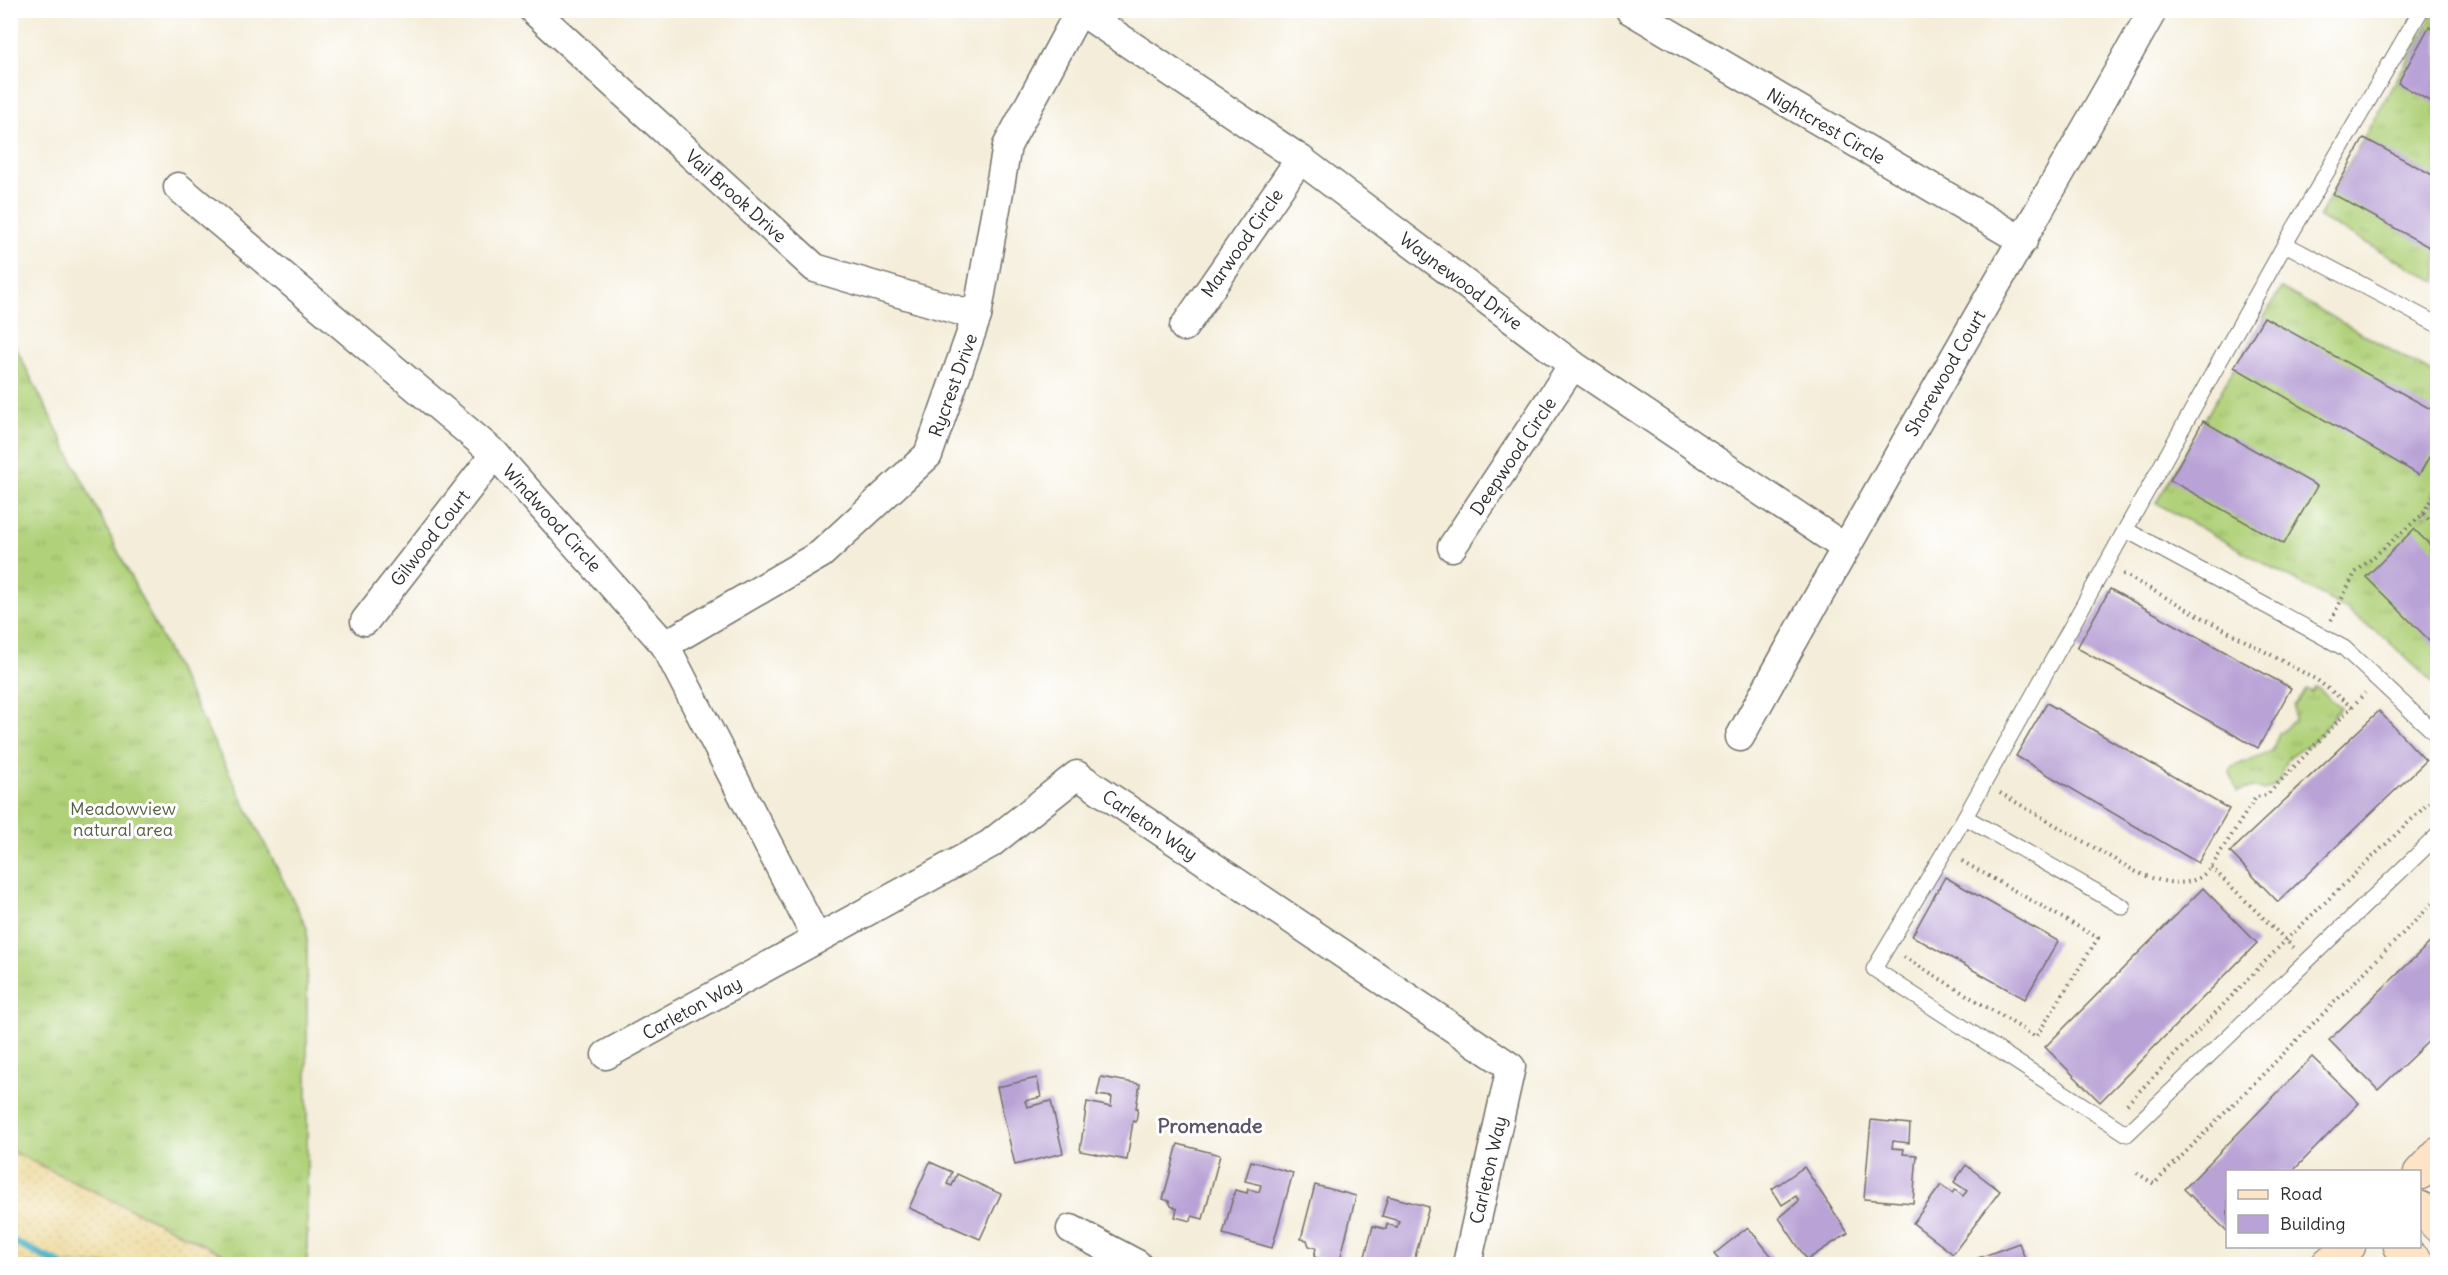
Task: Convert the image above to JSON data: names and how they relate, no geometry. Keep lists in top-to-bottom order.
{
  "streets": {
    "street": [
      "Nightcrest Circle",
      "Vail Brook Drive",
      "Marwood Circle",
      "Waynewood Drive",
      "Shorewood Court",
      "Rycrest Drive",
      "Deepwood Circle",
      "Windwood Circle",
      "Gilwood Court",
      "Carleton Way"
    ]
  },
  "crossings": [
    ["Nightcrest Circle", "Shorewood Court"],
    ["Vail Brook Drive", "Rycrest Drive"],
    ["Marwood Circle", "Waynewood Drive"],
    ["Waynewood Drive", "Shorewood Court"],
    ["Waynewood Drive", "Rycrest Drive"],
    ["Waynewood Drive", "Deepwood Circle"],
    ["Rycrest Drive", "Windwood Circle"],
    ["Windwood Circle", "Gilwood Court"],
    ["Windwood Circle", "Carleton Way"]
  ],
  "districts": ["Promenade"],
  "parks": ["Meadowview natural area"],
  "legend": ["Road", "Building"]
}
